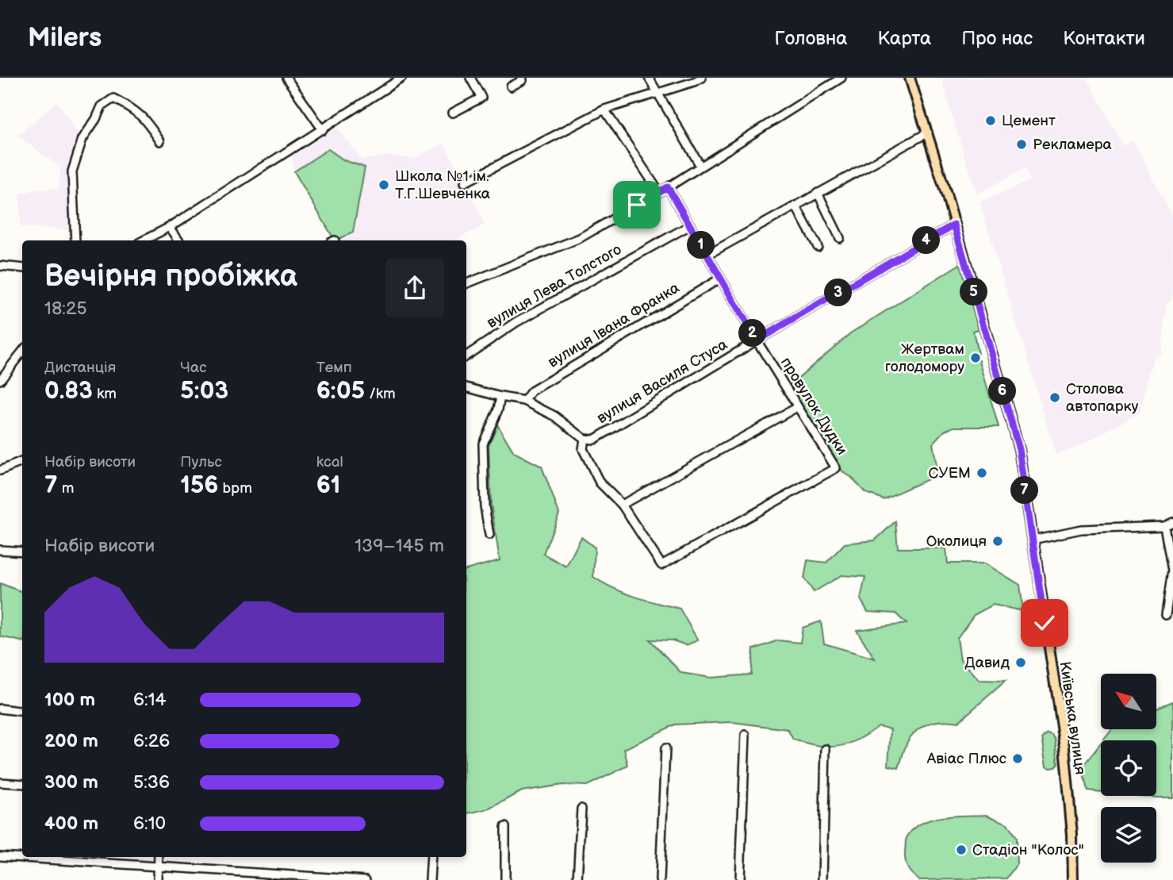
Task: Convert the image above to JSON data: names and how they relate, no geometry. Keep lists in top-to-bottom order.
{
  "streets": {
    "main road": ["Київська вулиця"],
    "street": [
      "вулиця Лева Толстого",
      "вулиця Івана Франка",
      "вулиця Василя Стуса",
      "провулок Дудки"
    ]
  },
  "crossings": [
    ["вулиця Лева Толстого", "провулок Дудки"],
    ["вулиця Івана Франка", "провулок Дудки"],
    ["вулиця Василя Стуса", "провулок Дудки"],
    ["вулиця Василя Стуса", "Київська вулиця"]
  ],
  "places": [
    "Цемент",
    "Рекламера",
    "Школа №1 ім. Т.Г.Шевченка",
    "Жертвам голодомору",
    "Столова автопарку",
    "СУЕМ",
    "Околиця",
    "Давид",
    "Авіас Плюс",
    "Стадіон \"Колос\""
  ],
  "north": "top left",
  "page": {
    "header": "Milers",
    "nav": [
      "Головна",
      "Карта",
      "Про нас",
      "Контакти"
    ],
    "pins": [
      "4",
      "1",
      "5",
      "3",
      "2",
      "6",
      "7"
    ],
    "heading": ["Вечірня пробіжка", "18:25"],
    "stats": [
      ["Дистанція", "0.83 km"],
      ["Час", "5:03"],
      ["Темп", "6:05 /km"],
      ["Набір висоти", "7 m"],
      ["Пульс", "156 bpm"],
      ["kcal", "61"]
    ],
    "chart": ["Набір висоти", "139–145 m"],
    "list": [
      {
        "name": "100 m",
        "note": "6:14"
      },
      {
        "name": "200 m",
        "note": "6:26"
      },
      {
        "name": "300 m",
        "note": "5:36"
      },
      {
        "name": "400 m",
        "note": "6:10"
      }
    ]
  }
}
